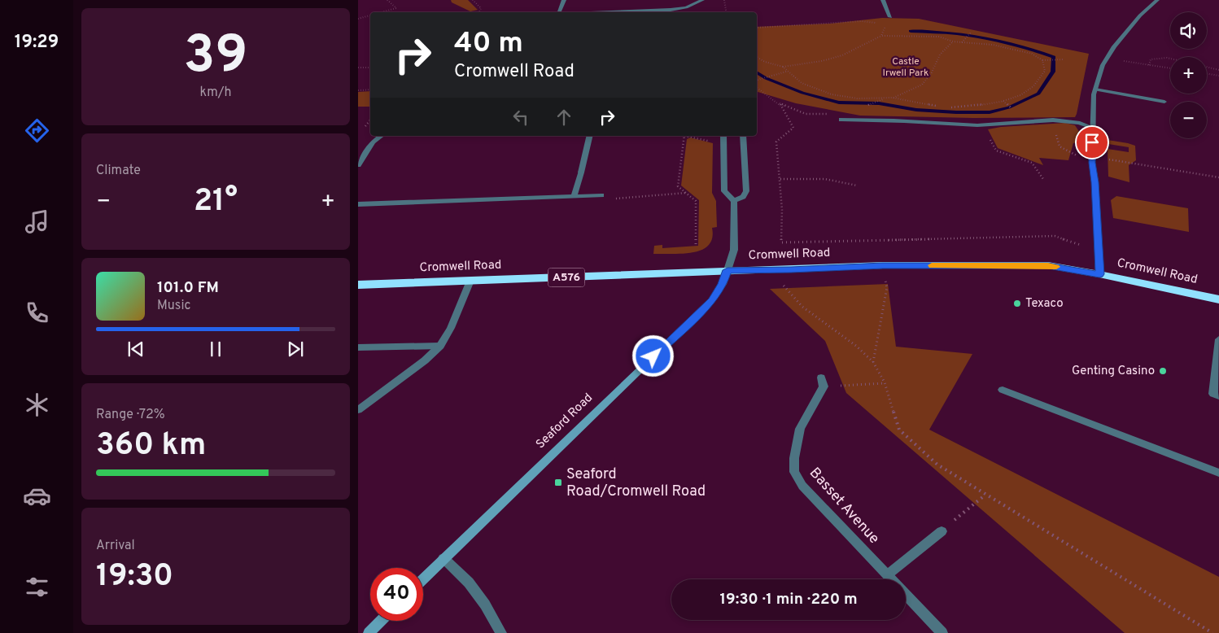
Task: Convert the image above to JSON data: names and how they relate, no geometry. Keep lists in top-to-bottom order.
{
  "streets": {
    "highway": ["Cromwell Road", "A576"],
    "street": ["Seaford Road", "Basset Avenue"]
  },
  "crossings": [
    ["Cromwell Road", "Seaford Road"]
  ],
  "parks": ["Castle Irwell Park"],
  "places": {
    "other": ["Texaco", "Genting Casino"],
    "transit": ["Seaford Road/Cromwell Road"]
  },
  "page": {
    "tabs": "19:29",
    "tile": [
      ["39", "km/h"],
      "Climate",
      ["Range · 72%", "360 km"],
      ["Arrival", "19:30"]
    ],
    "map_buttons": ["+", "−"],
    "turn": ["40 m", "Cromwell Road"],
    "heat": ["−", "21°", "+"],
    "song": ["101.0 FM", "Music"],
    "limit": "40",
    "trip": "19:30 · 1 min · 220 m"
  }
}
